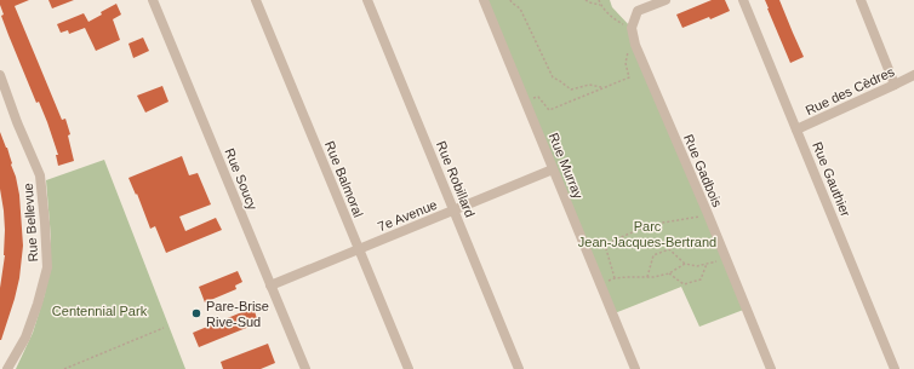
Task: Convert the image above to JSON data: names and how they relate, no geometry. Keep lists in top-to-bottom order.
{
  "streets": {
    "street": [
      "Rue des Cèdres",
      "Rue Murray",
      "Rue Gadbois",
      "Rue Soucy",
      "Rue Balmoral",
      "Rue Robillard",
      "Rue Gauthier",
      "7e Avenue",
      "Rue Bellevue"
    ]
  },
  "crossings": [
    ["Rue des Cèdres", "Rue Gauthier"],
    ["Rue Murray", "7e Avenue"],
    ["Rue Soucy", "7e Avenue"],
    ["Rue Balmoral", "7e Avenue"],
    ["Rue Robillard", "7e Avenue"]
  ],
  "parks": ["Parc Jean-Jacques-Bertrand", "Centennial Park"],
  "places": ["Pare-Brise Rive-Sud"]
}
